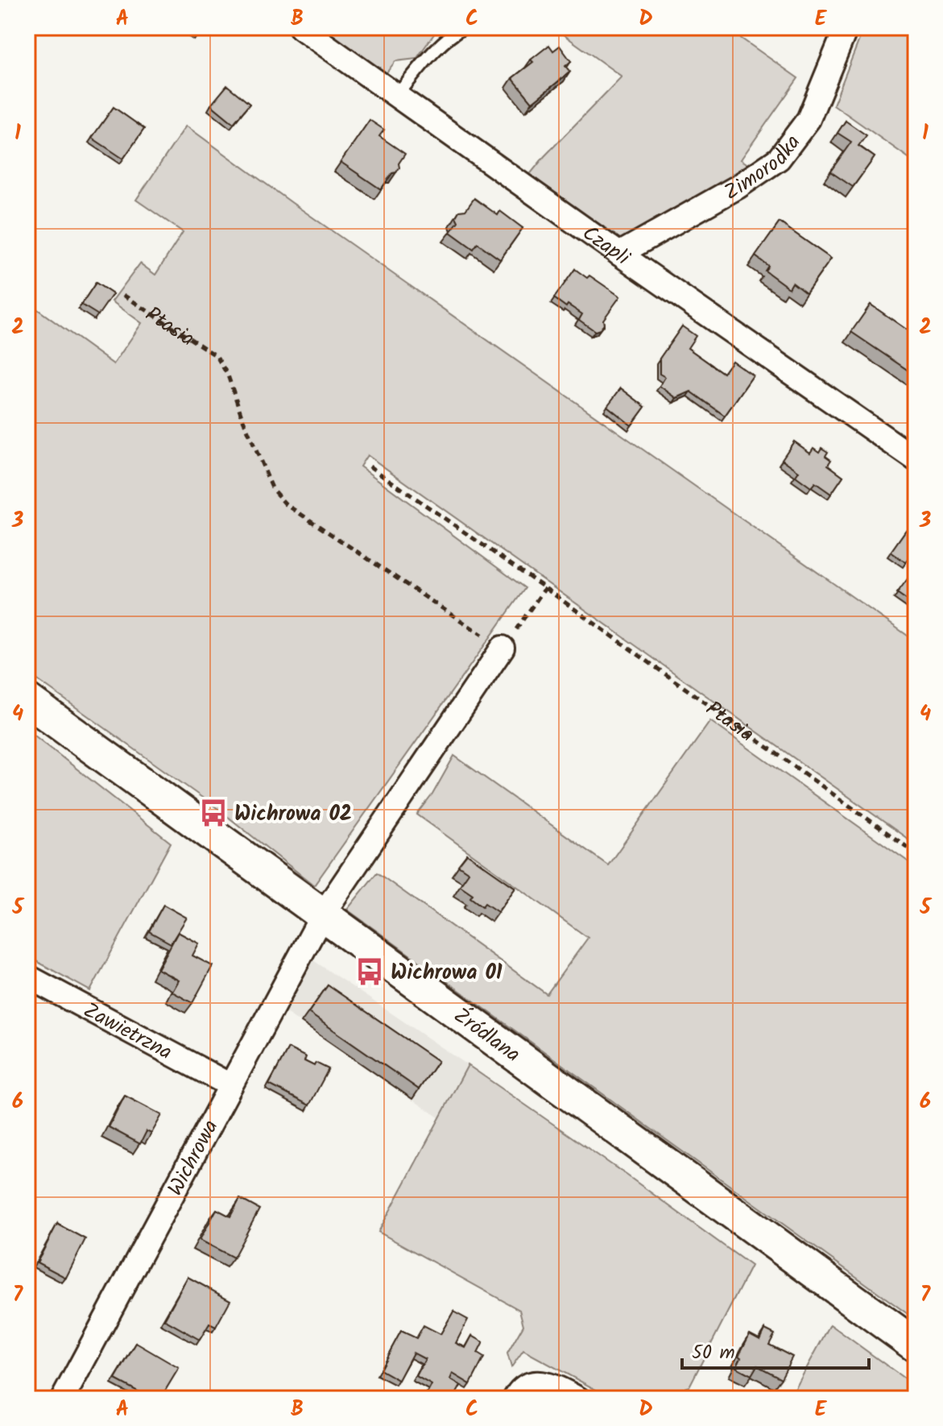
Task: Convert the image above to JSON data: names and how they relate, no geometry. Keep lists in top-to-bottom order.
{
  "streets": {
    "main road": ["Źródlana"],
    "street": [
      "Zimorodka",
      "Czapli",
      "Zawietrzna",
      "Wichrowa"
    ],
    "path": ["Ptasia"]
  },
  "crossings": [
    ["Zimorodka", "Czapli"],
    ["Zawietrzna", "Wichrowa"],
    ["Źródlana", "Wichrowa"]
  ],
  "places": {
    "bus stop": ["Wichrowa 02", "Wichrowa 01"]
  },
  "scale_bar": "50 m",
  "grid": {
    "columns": [
      "A",
      "B",
      "C",
      "D",
      "E"
    ],
    "rows": [
      "1",
      "2",
      "3",
      "4",
      "5",
      "6",
      "7"
    ]
  }
}
